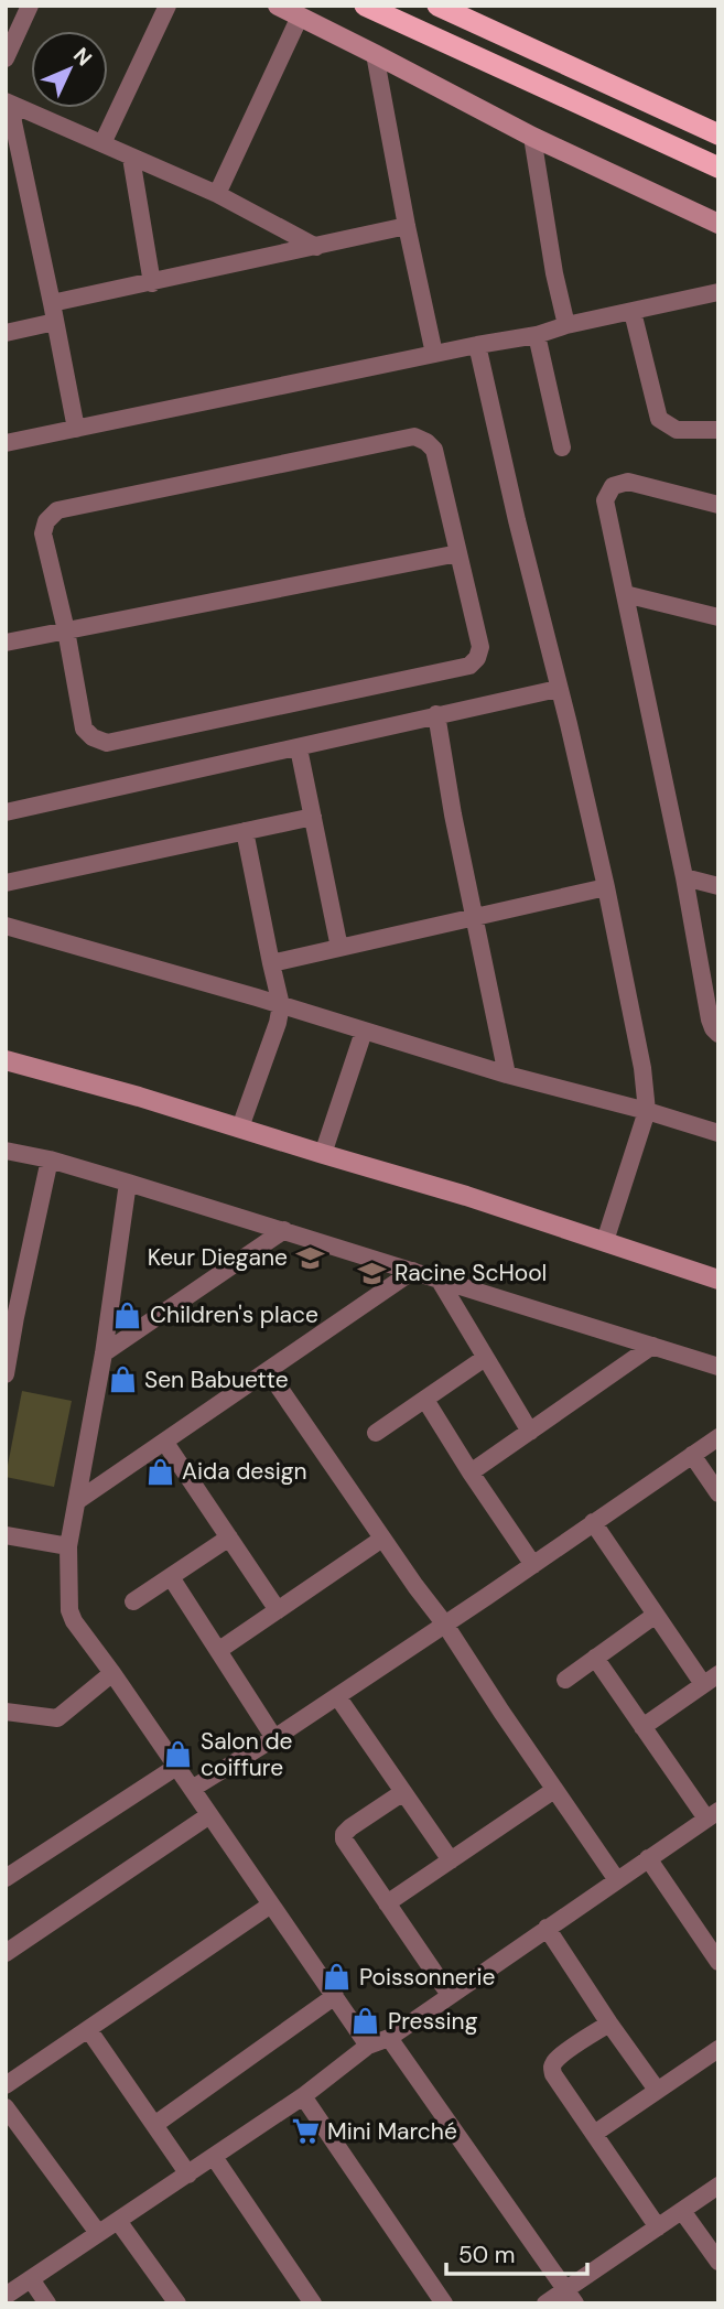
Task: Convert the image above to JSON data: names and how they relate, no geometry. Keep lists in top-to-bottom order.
{
  "places": {
    "school or university": ["Keur Diegane", "Racine ScHool"],
    "shop": [
      "Children's place",
      "Sen Babuette",
      "Aida design",
      "Salon de coiffure",
      "Poissonnerie",
      "Pressing"
    ],
    "supermarket": ["Mini Marché"]
  },
  "scale_bar": "50 m",
  "north": "top right"
}
